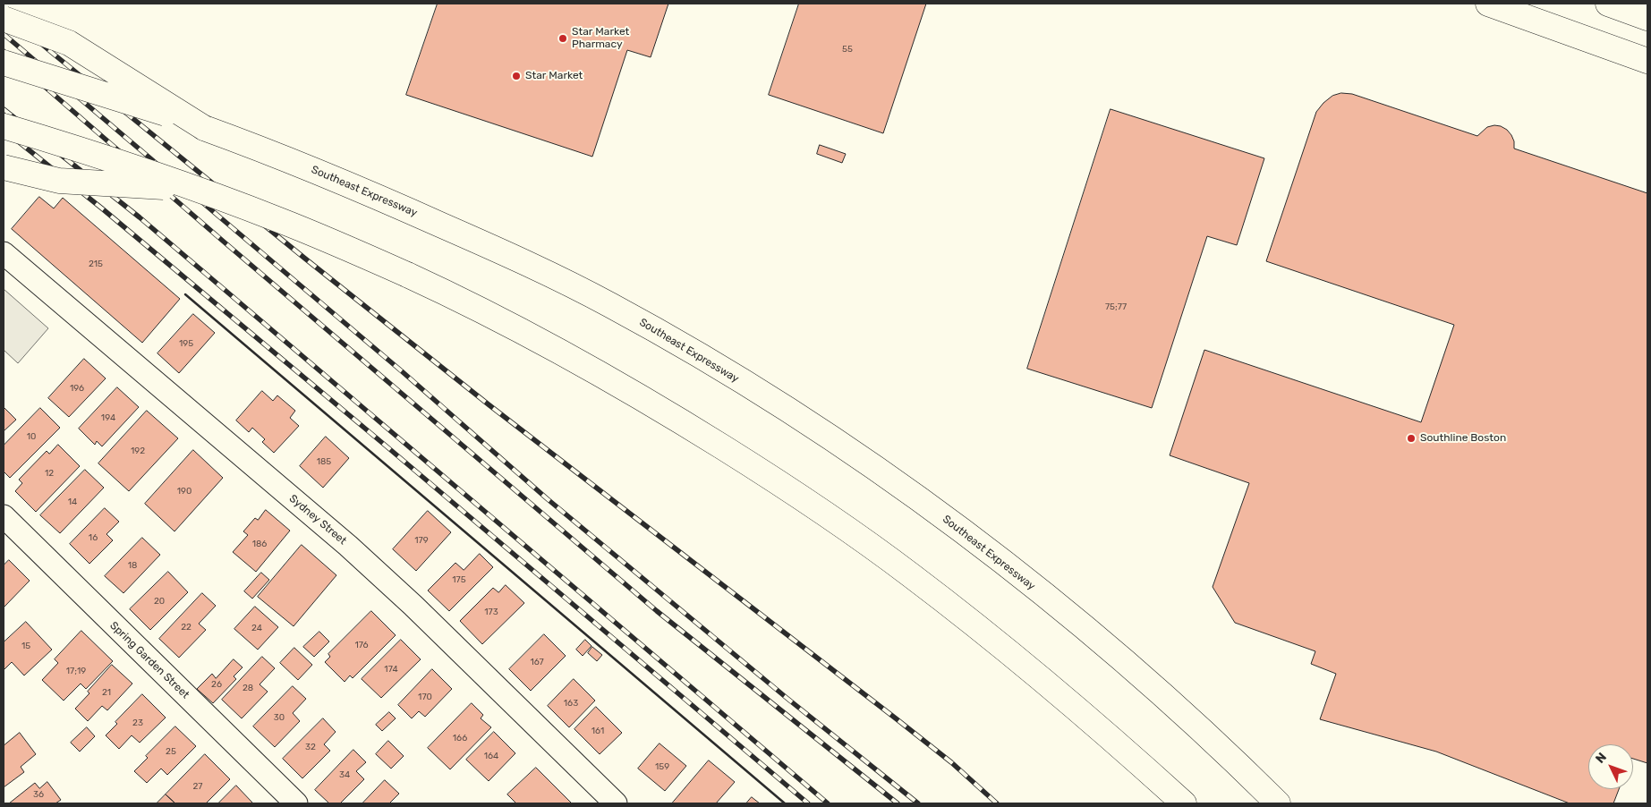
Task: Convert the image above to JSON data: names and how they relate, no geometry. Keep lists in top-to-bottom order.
{
  "streets": {
    "main road": ["Southeast Expressway"],
    "street": ["Sydney Street", "Spring Garden Street"]
  },
  "places": ["Star Market Pharmacy", "Star Market", "Southline Boston"],
  "house_numbers": [
    "55",
    "215",
    "75;77",
    "195",
    "196",
    "194",
    "10",
    "192",
    "185",
    "12",
    "190",
    "14",
    "16",
    "179",
    "186",
    "18",
    "175",
    "20",
    "173",
    "22",
    "24",
    "176",
    "15",
    "167",
    "174",
    "17;19",
    "26",
    "28",
    "21",
    "170",
    "163",
    "30",
    "23",
    "161",
    "166",
    "32",
    "25",
    "164",
    "159",
    "34",
    "27",
    "36"
  ],
  "north": "top left"
}
